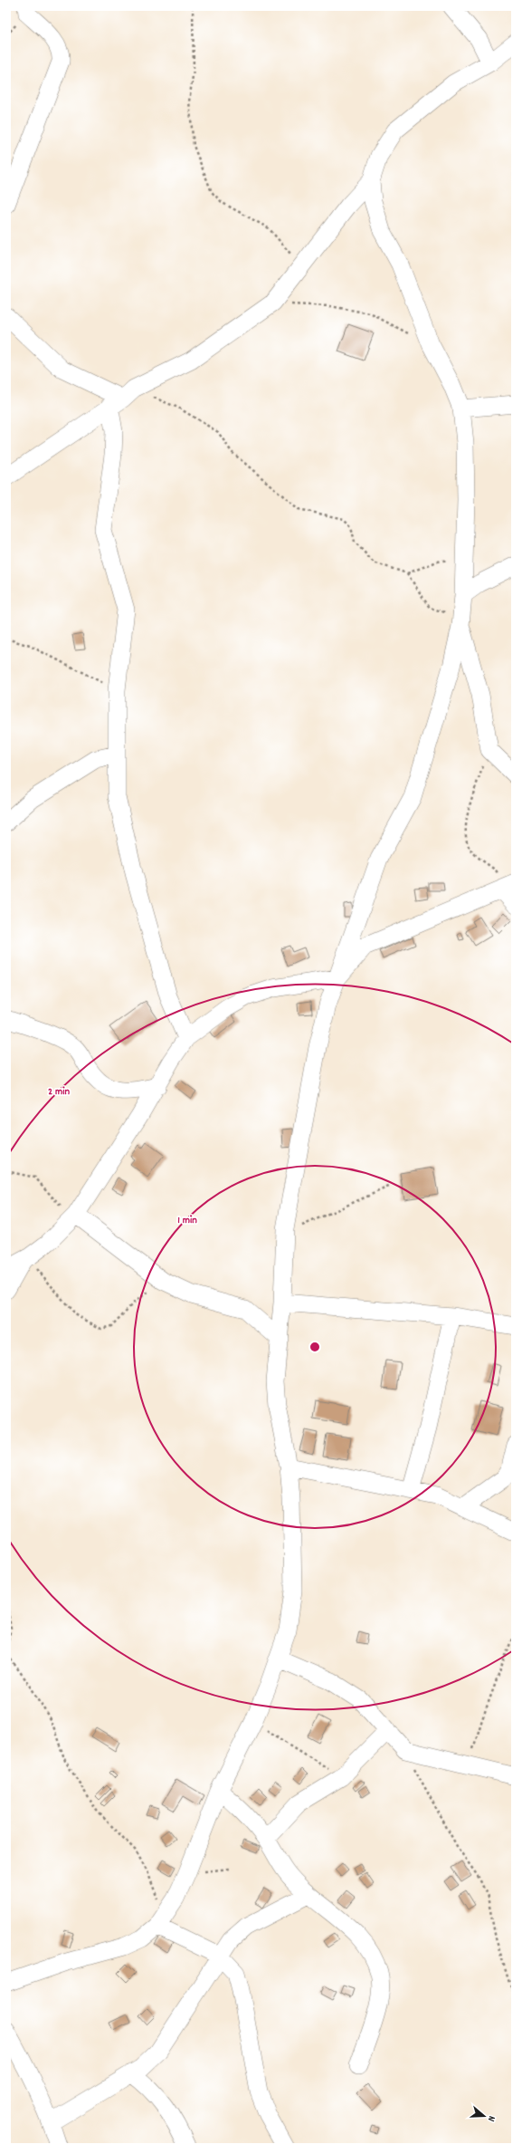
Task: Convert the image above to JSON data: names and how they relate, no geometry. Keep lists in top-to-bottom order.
{
  "north": "right",
  "rings": ["2 min", "1 min"]
}
